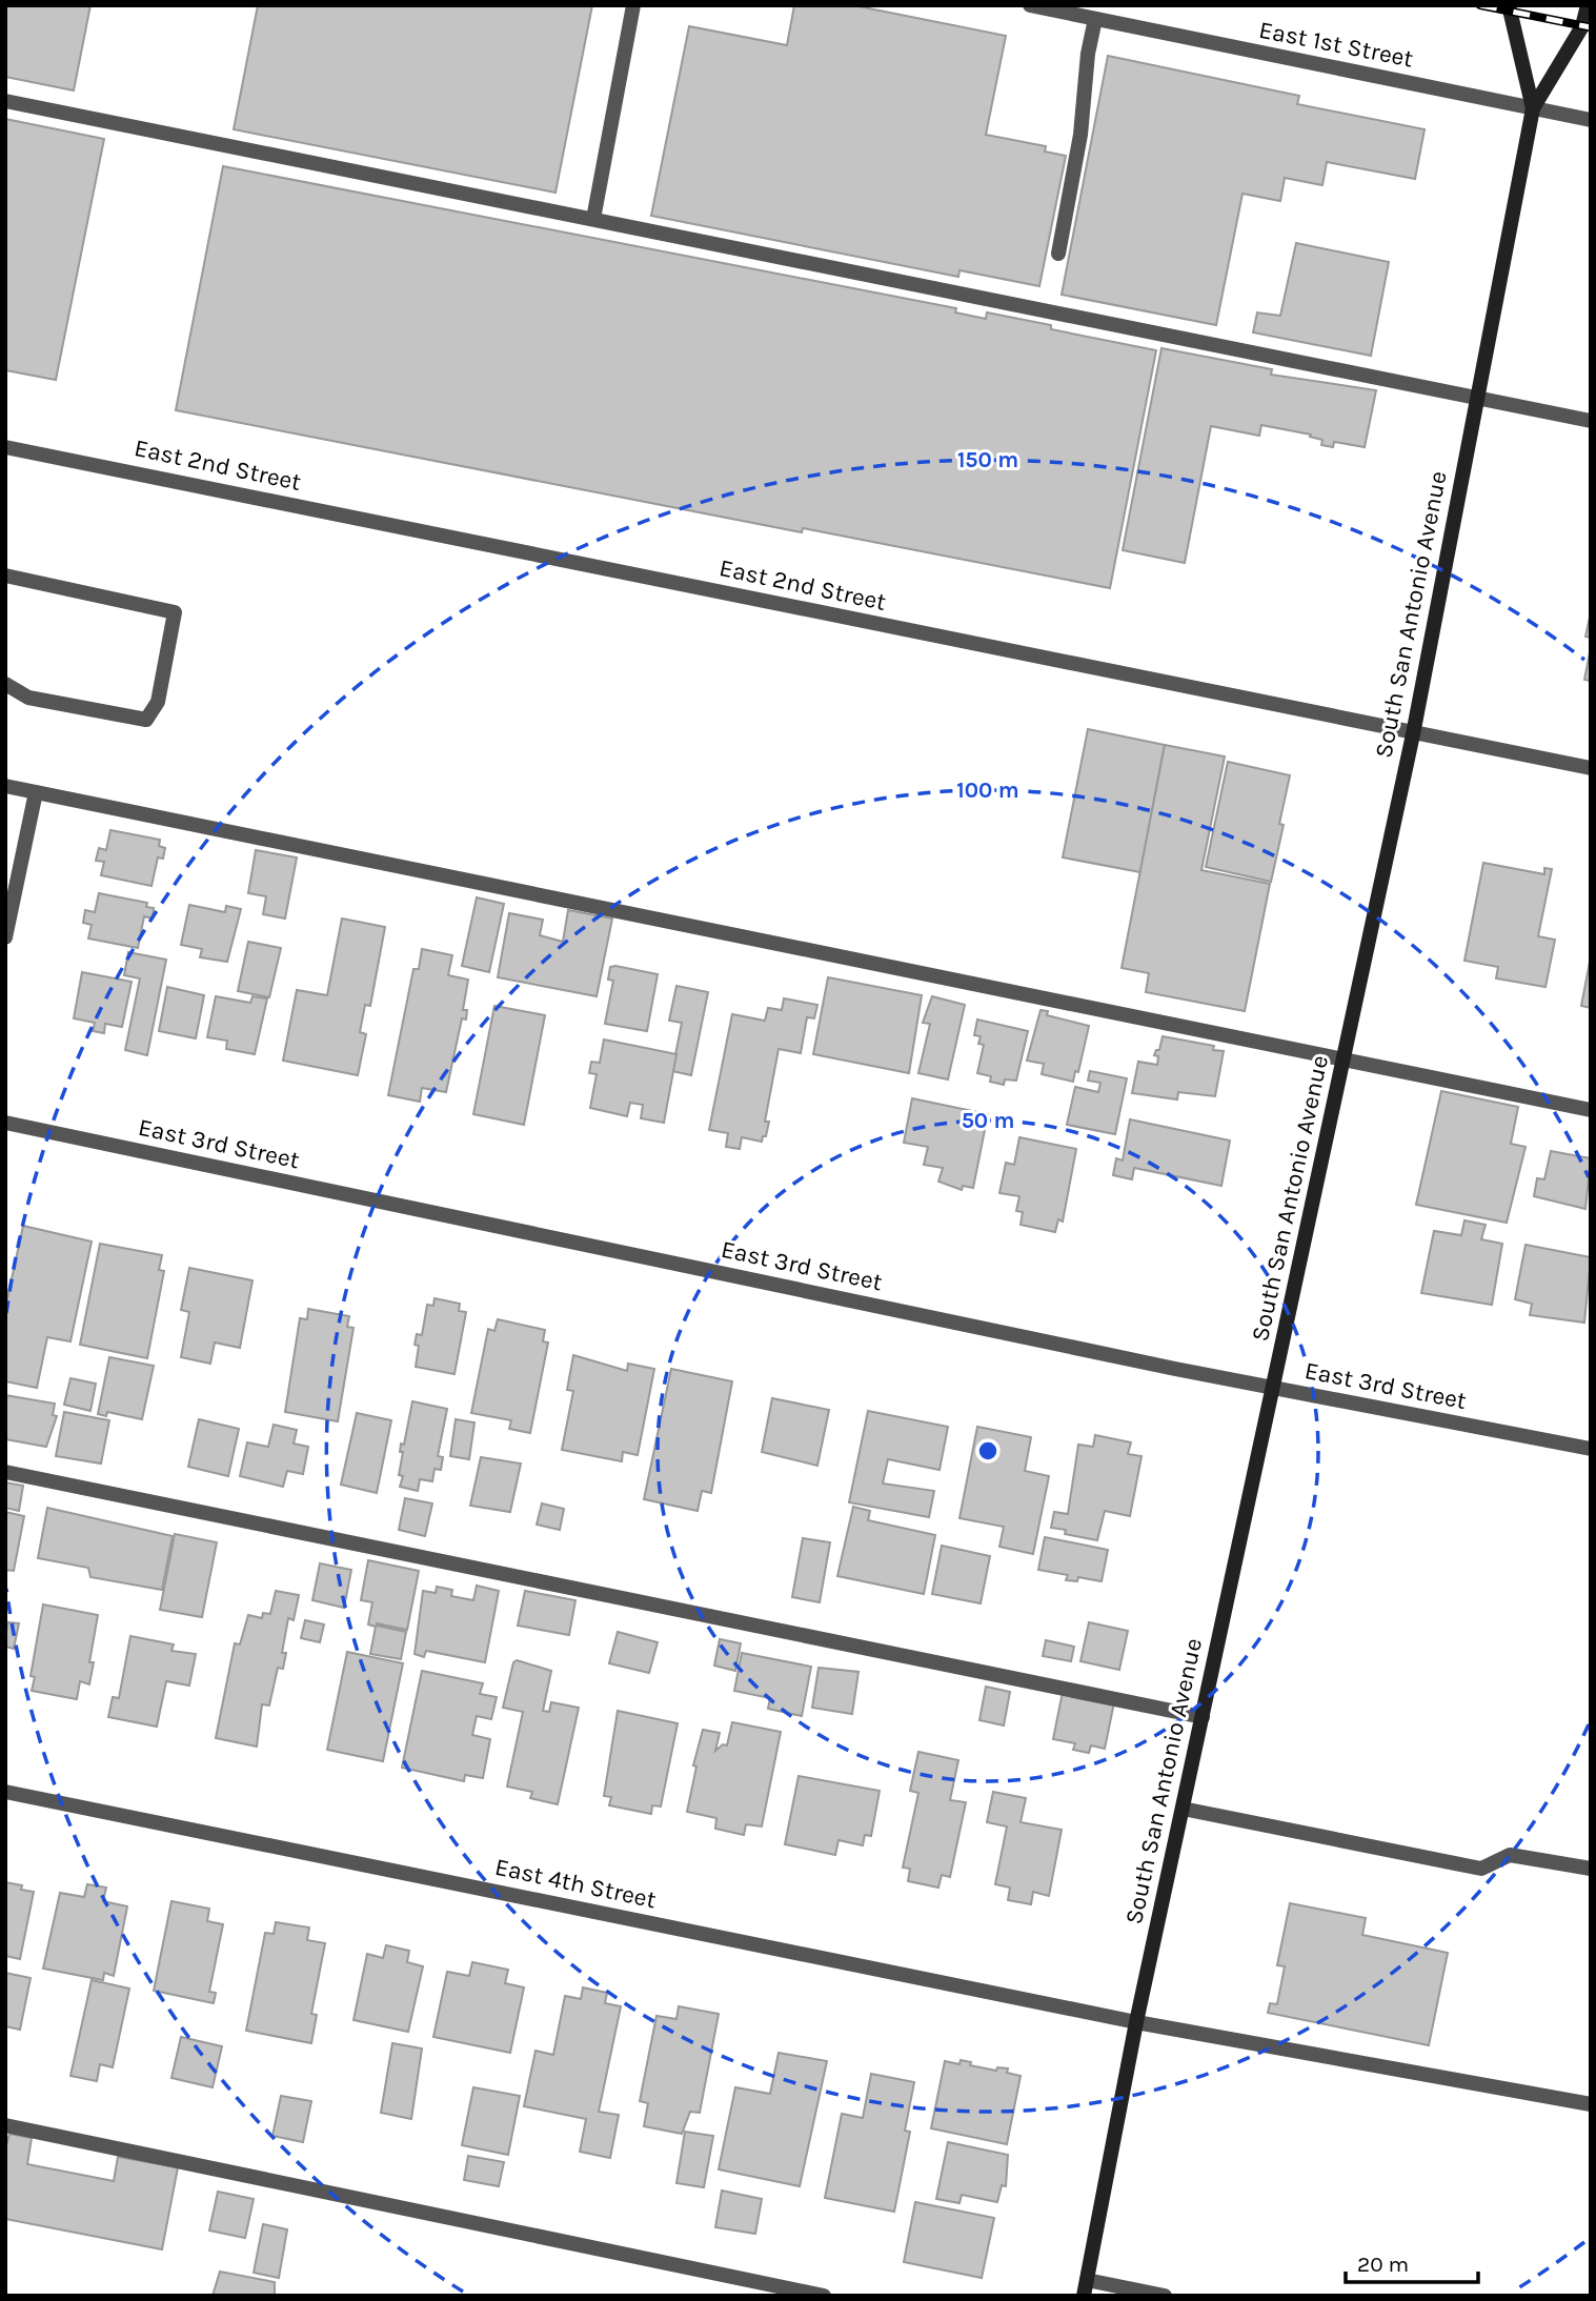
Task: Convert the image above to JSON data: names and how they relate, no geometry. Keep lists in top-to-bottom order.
{
  "streets": {
    "main road": ["South San Antonio Avenue"],
    "street": [
      "East 1st Street",
      "East 2nd Street",
      "East 3rd Street",
      "East 4th Street"
    ]
  },
  "crossings": [
    ["East 1st Street", "South San Antonio Avenue"],
    ["East 2nd Street", "South San Antonio Avenue"],
    ["South San Antonio Avenue", "East 3rd Street"],
    ["South San Antonio Avenue", "East 4th Street"]
  ],
  "scale_bar": "20 m",
  "rings": ["150 m", "100 m", "50 m"]
}
